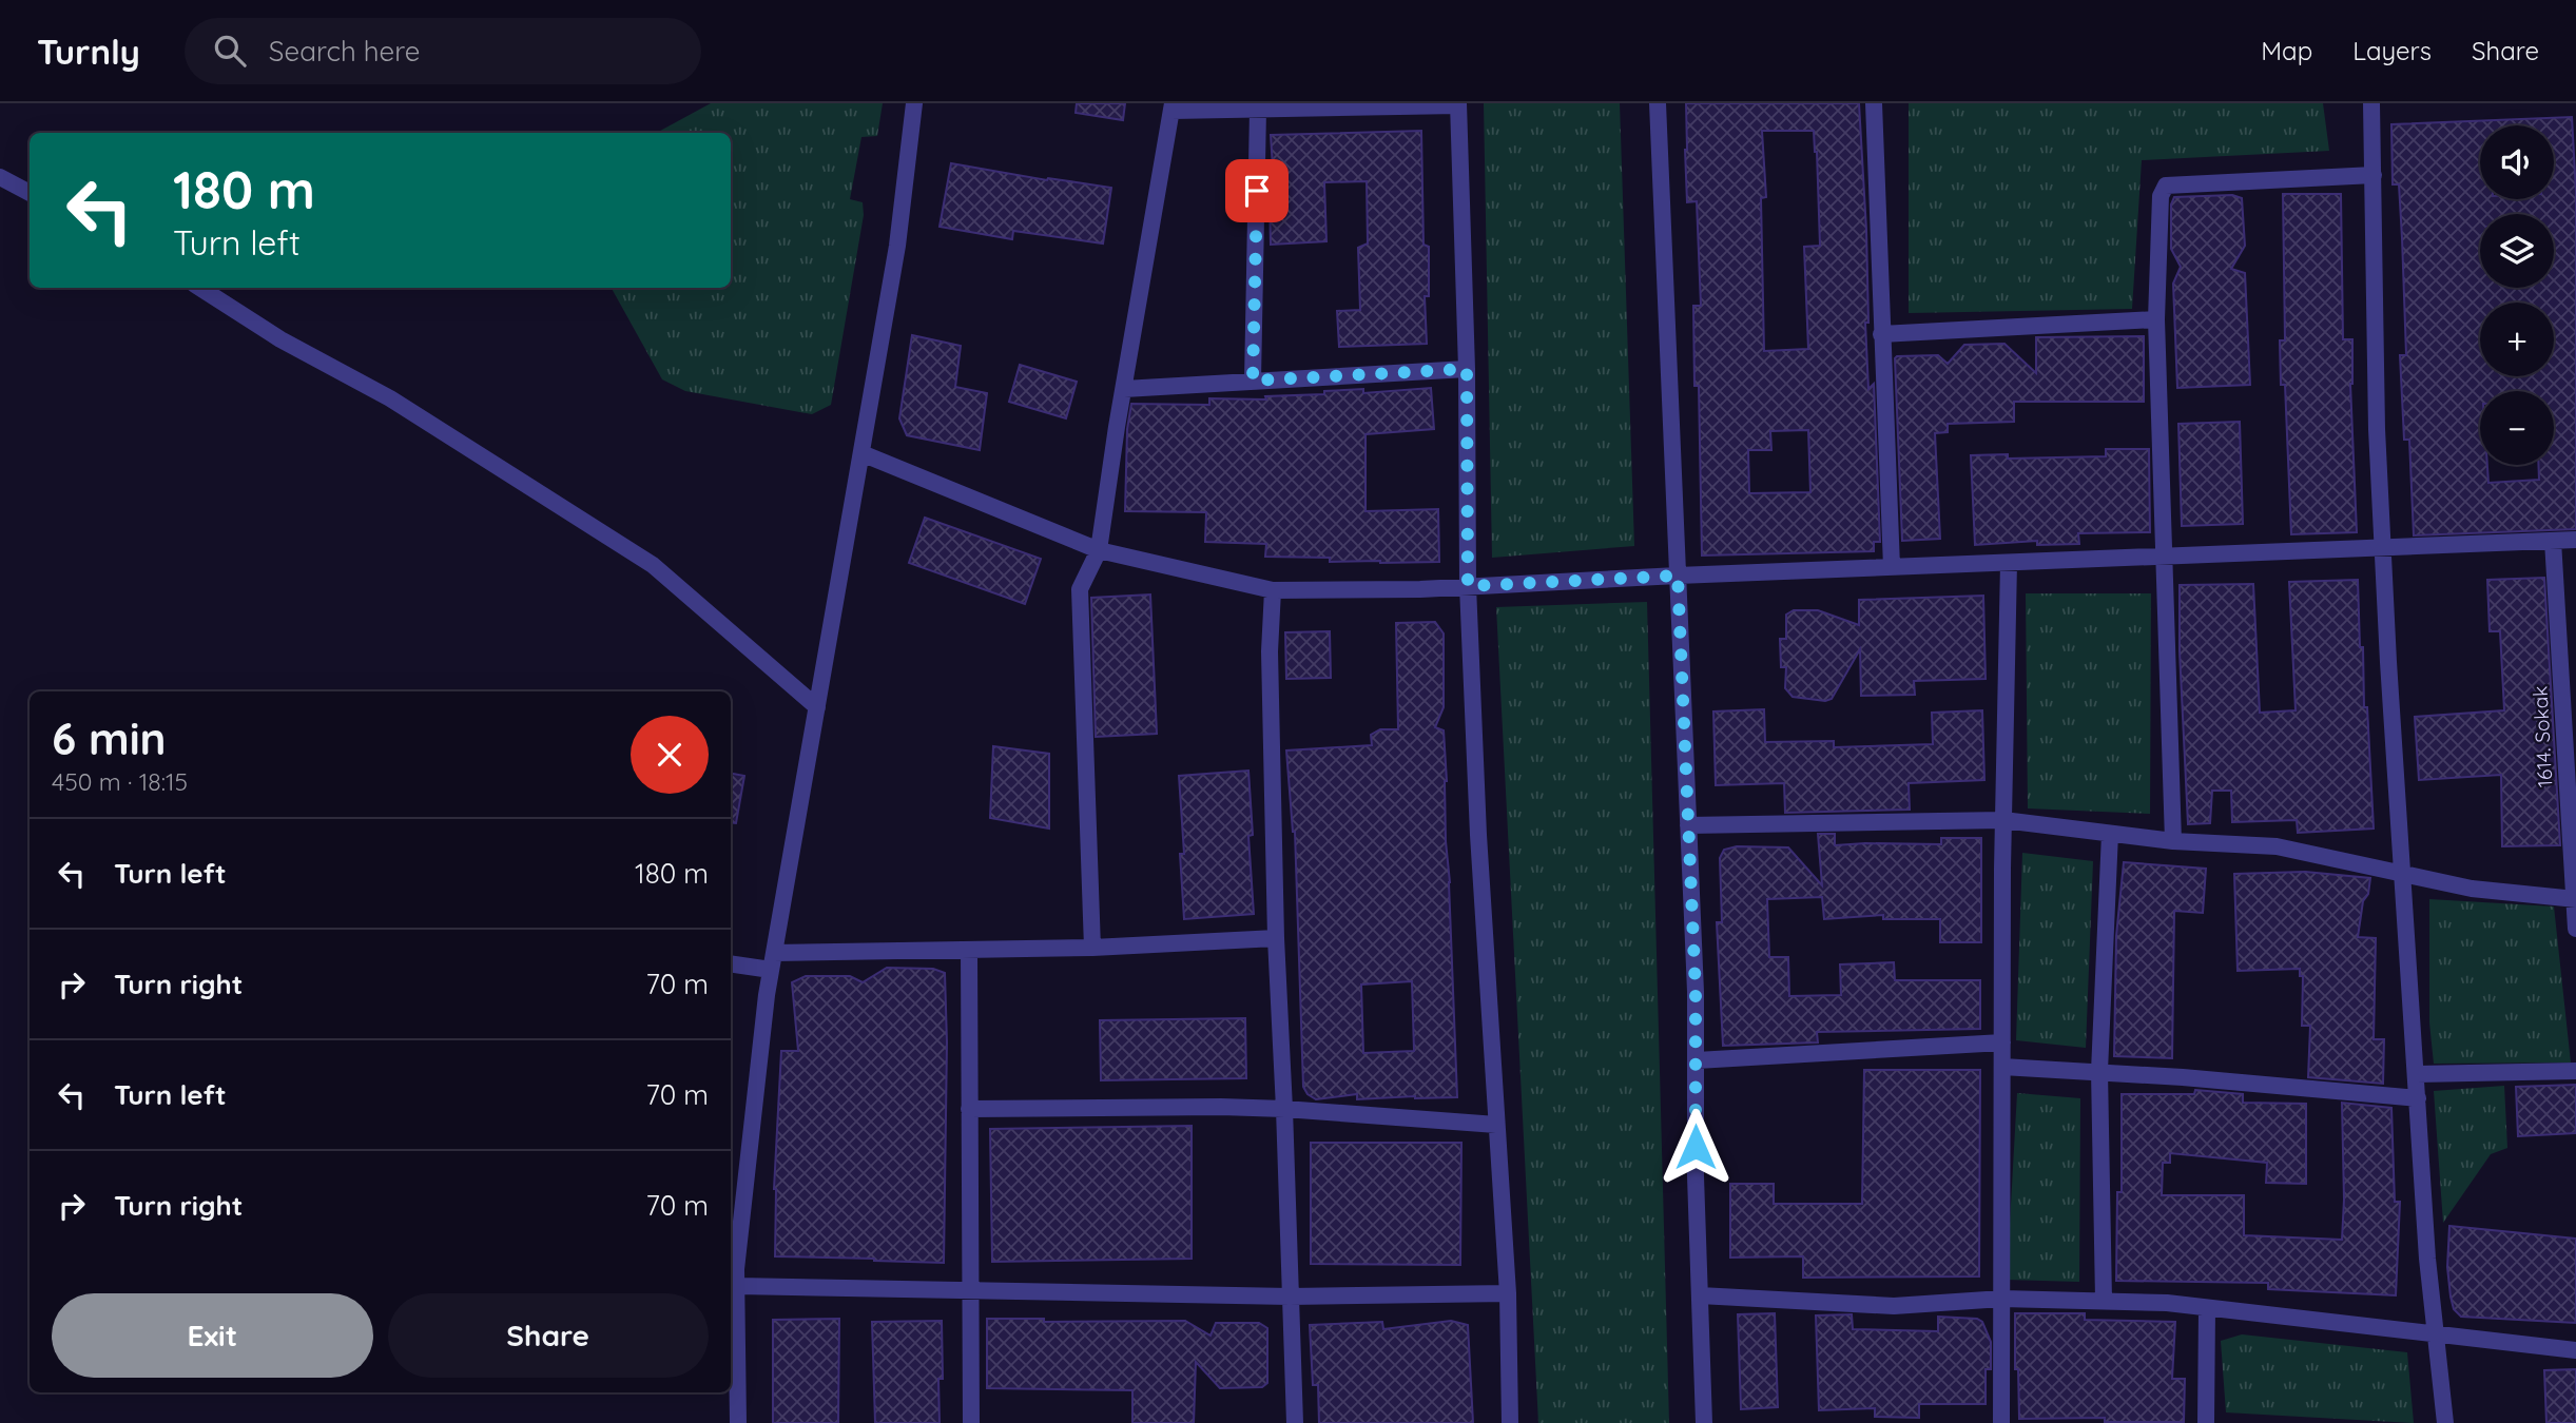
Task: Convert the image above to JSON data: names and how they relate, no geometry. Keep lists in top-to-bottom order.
{
  "streets": {
    "street": ["1614. Sokak"]
  },
  "page": {
    "header": "Turnly",
    "search": "Search here",
    "nav": ["Map", "Layers", "Share"],
    "map_buttons": ["+", "−"],
    "turn": ["180 m", "Turn left"],
    "heading": ["6 min", "450 m · 18:15"],
    "list": [
      {
        "name": "Turn left",
        "value": "180 m"
      },
      {
        "name": "Turn right",
        "value": "70 m"
      },
      {
        "name": "Turn left",
        "value": "70 m"
      },
      {
        "name": "Turn right",
        "value": "70 m"
      }
    ],
    "buttons": ["Exit", "Share"]
  }
}
